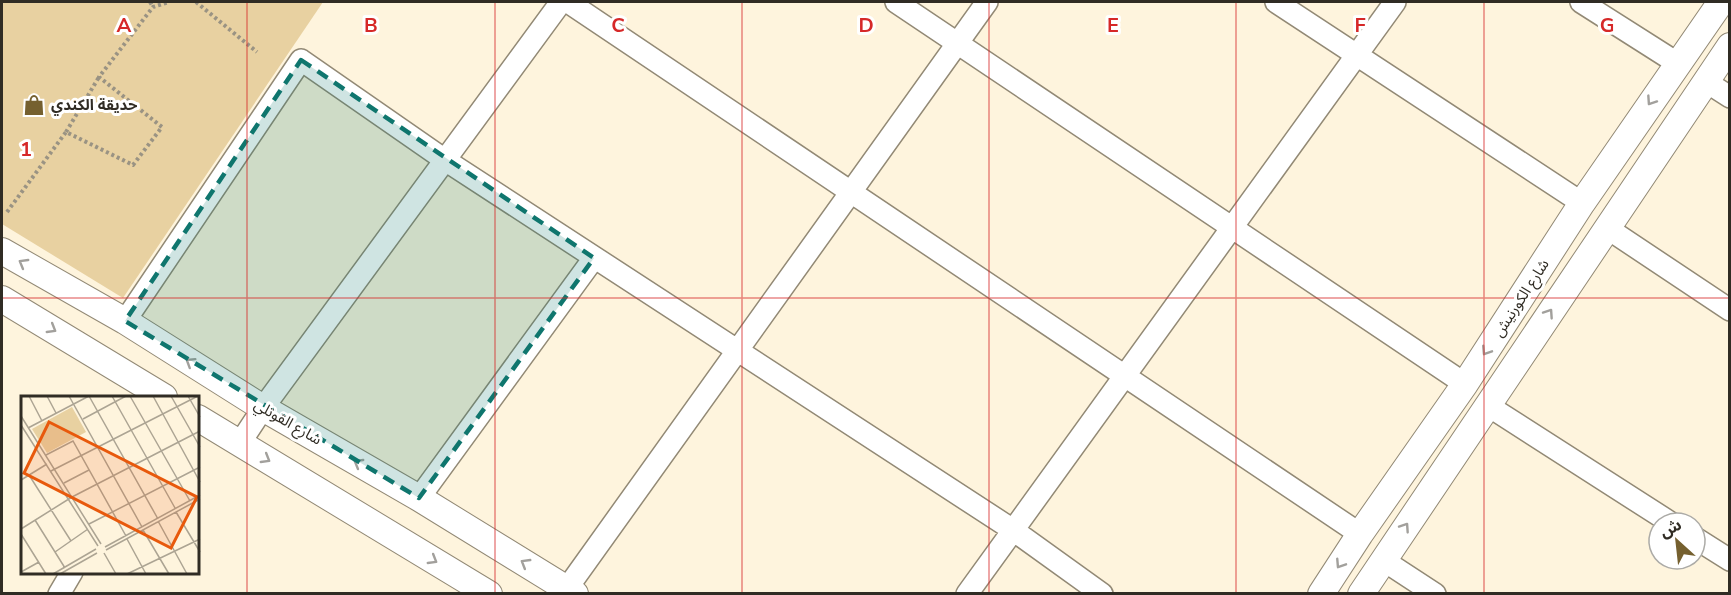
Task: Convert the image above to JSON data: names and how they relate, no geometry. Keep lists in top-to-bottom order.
{
  "streets": {
    "street": ["شارع الكورنيش", "شارع القوتلي"]
  },
  "places": {
    "shop": ["حديقة الكندي"]
  },
  "north": "top left",
  "grid": {
    "columns": [
      "A",
      "B",
      "C",
      "D",
      "E",
      "F",
      "G"
    ],
    "rows": ["1"]
  }
}
